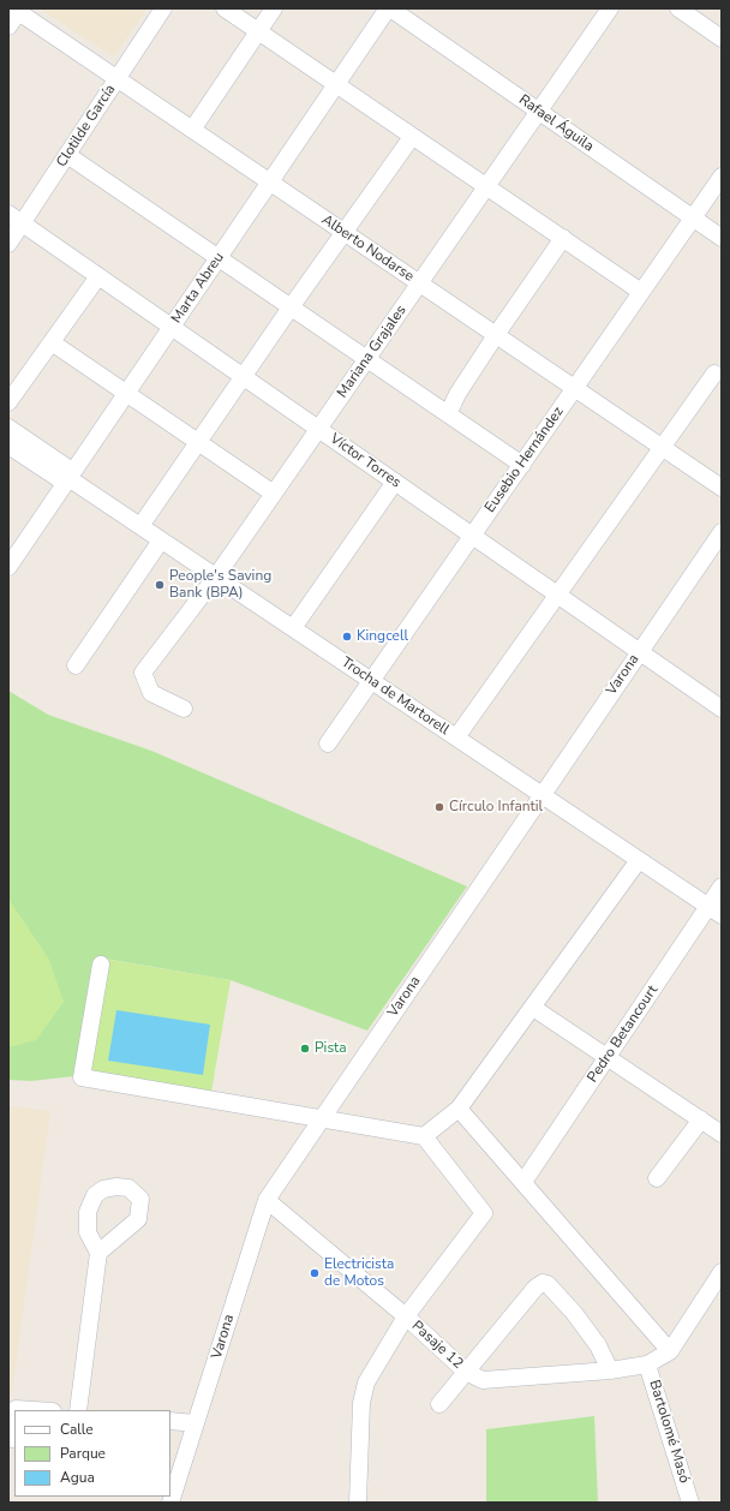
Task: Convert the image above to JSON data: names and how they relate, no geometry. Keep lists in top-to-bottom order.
{
  "streets": {
    "street": [
      "Rafael Águila",
      "Clotilde García",
      "Alberto Nodarse",
      "Marta Abreu",
      "Mariana Grajales",
      "Eusebio Hernández",
      "Víctor Torres",
      "Varona",
      "Trocha de Martorell",
      "Pedro Betancourt",
      "Pasaje 12",
      "Bartolomé Masó"
    ]
  },
  "crossings": [
    ["Rafael Águila", "Marta Abreu"],
    ["Rafael Águila", "Mariana Grajales"],
    ["Rafael Águila", "Eusebio Hernández"],
    ["Clotilde García", "Alberto Nodarse"],
    ["Clotilde García", "Víctor Torres"],
    ["Alberto Nodarse", "Marta Abreu"],
    ["Alberto Nodarse", "Mariana Grajales"],
    ["Alberto Nodarse", "Eusebio Hernández"],
    ["Marta Abreu", "Víctor Torres"],
    ["Marta Abreu", "Trocha de Martorell"],
    ["Mariana Grajales", "Víctor Torres"],
    ["Mariana Grajales", "Trocha de Martorell"],
    ["Eusebio Hernández", "Víctor Torres"],
    ["Eusebio Hernández", "Trocha de Martorell"],
    ["Víctor Torres", "Varona"],
    ["Varona", "Trocha de Martorell"],
    ["Varona", "Pasaje 12"],
    ["Trocha de Martorell", "Pedro Betancourt"],
    ["Pasaje 12", "Bartolomé Masó"]
  ],
  "places": [
    "People's Saving Bank (BPA)",
    "Kingcell",
    "Círculo Infantil",
    "Pista",
    "Electricista de Motos"
  ],
  "legend": ["Calle", "Parque", "Agua"]
}
